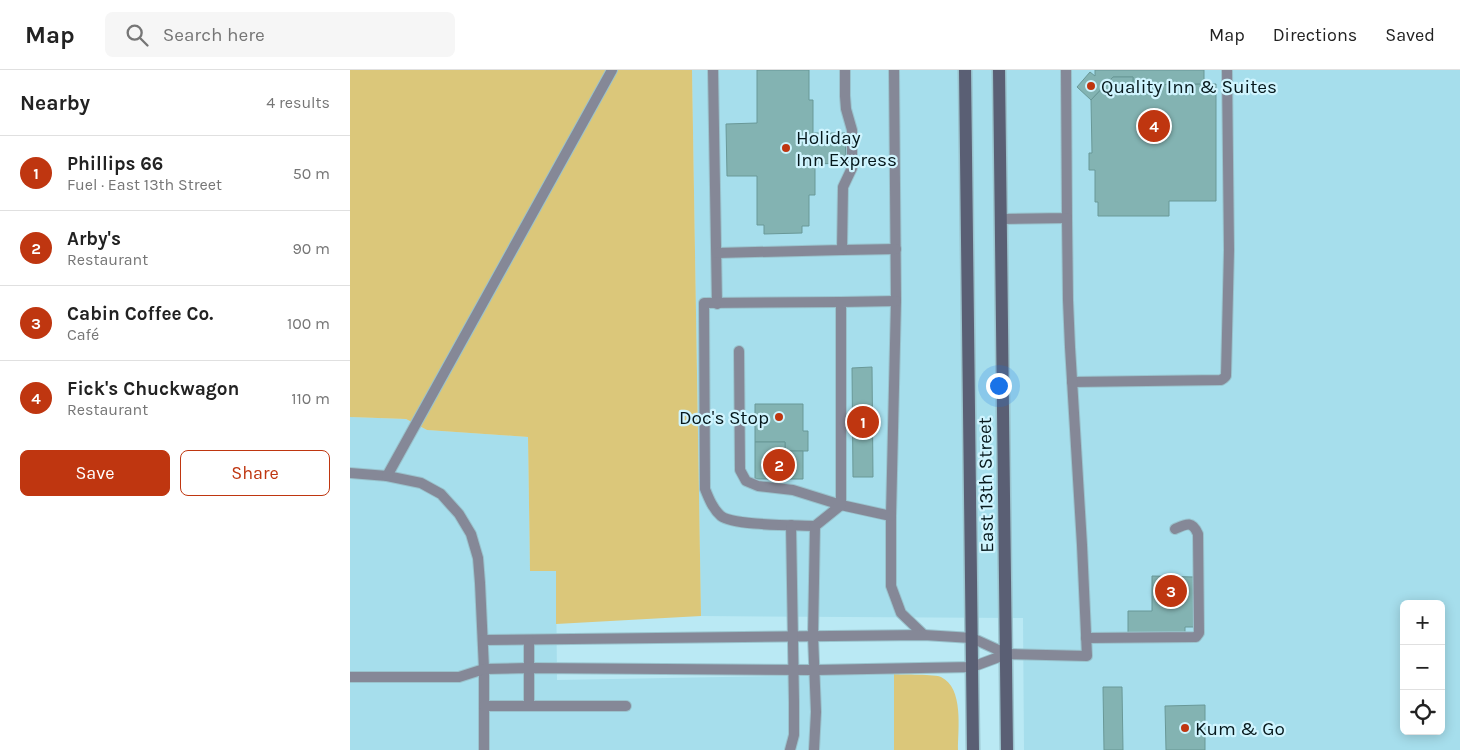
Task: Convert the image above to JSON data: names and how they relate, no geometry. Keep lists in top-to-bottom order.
{
  "streets": {
    "main road": ["East 13th Street"]
  },
  "places": [
    "Quality Inn & Suites",
    "Holiday Inn Express",
    "Doc's Stop",
    "Kum & Go"
  ],
  "page": {
    "header": "Map",
    "search": "Search here",
    "nav": ["Map", "Directions", "Saved"],
    "heading": ["Nearby", "4 results"],
    "pins": [
      "4",
      "1",
      "2",
      "3"
    ],
    "list": [
      {
        "mark": "1",
        "name": "Phillips 66",
        "note": "Fuel · East 13th Street",
        "value": "50 m"
      },
      {
        "mark": "2",
        "name": "Arby's",
        "note": "Restaurant",
        "value": "90 m"
      },
      {
        "mark": "3",
        "name": "Cabin Coffee Co.",
        "note": "Café",
        "value": "100 m"
      },
      {
        "mark": "4",
        "name": "Fick's Chuckwagon",
        "note": "Restaurant",
        "value": "110 m"
      }
    ],
    "buttons": ["Save", "Share"],
    "map_buttons": ["+", "−"]
  }
}
